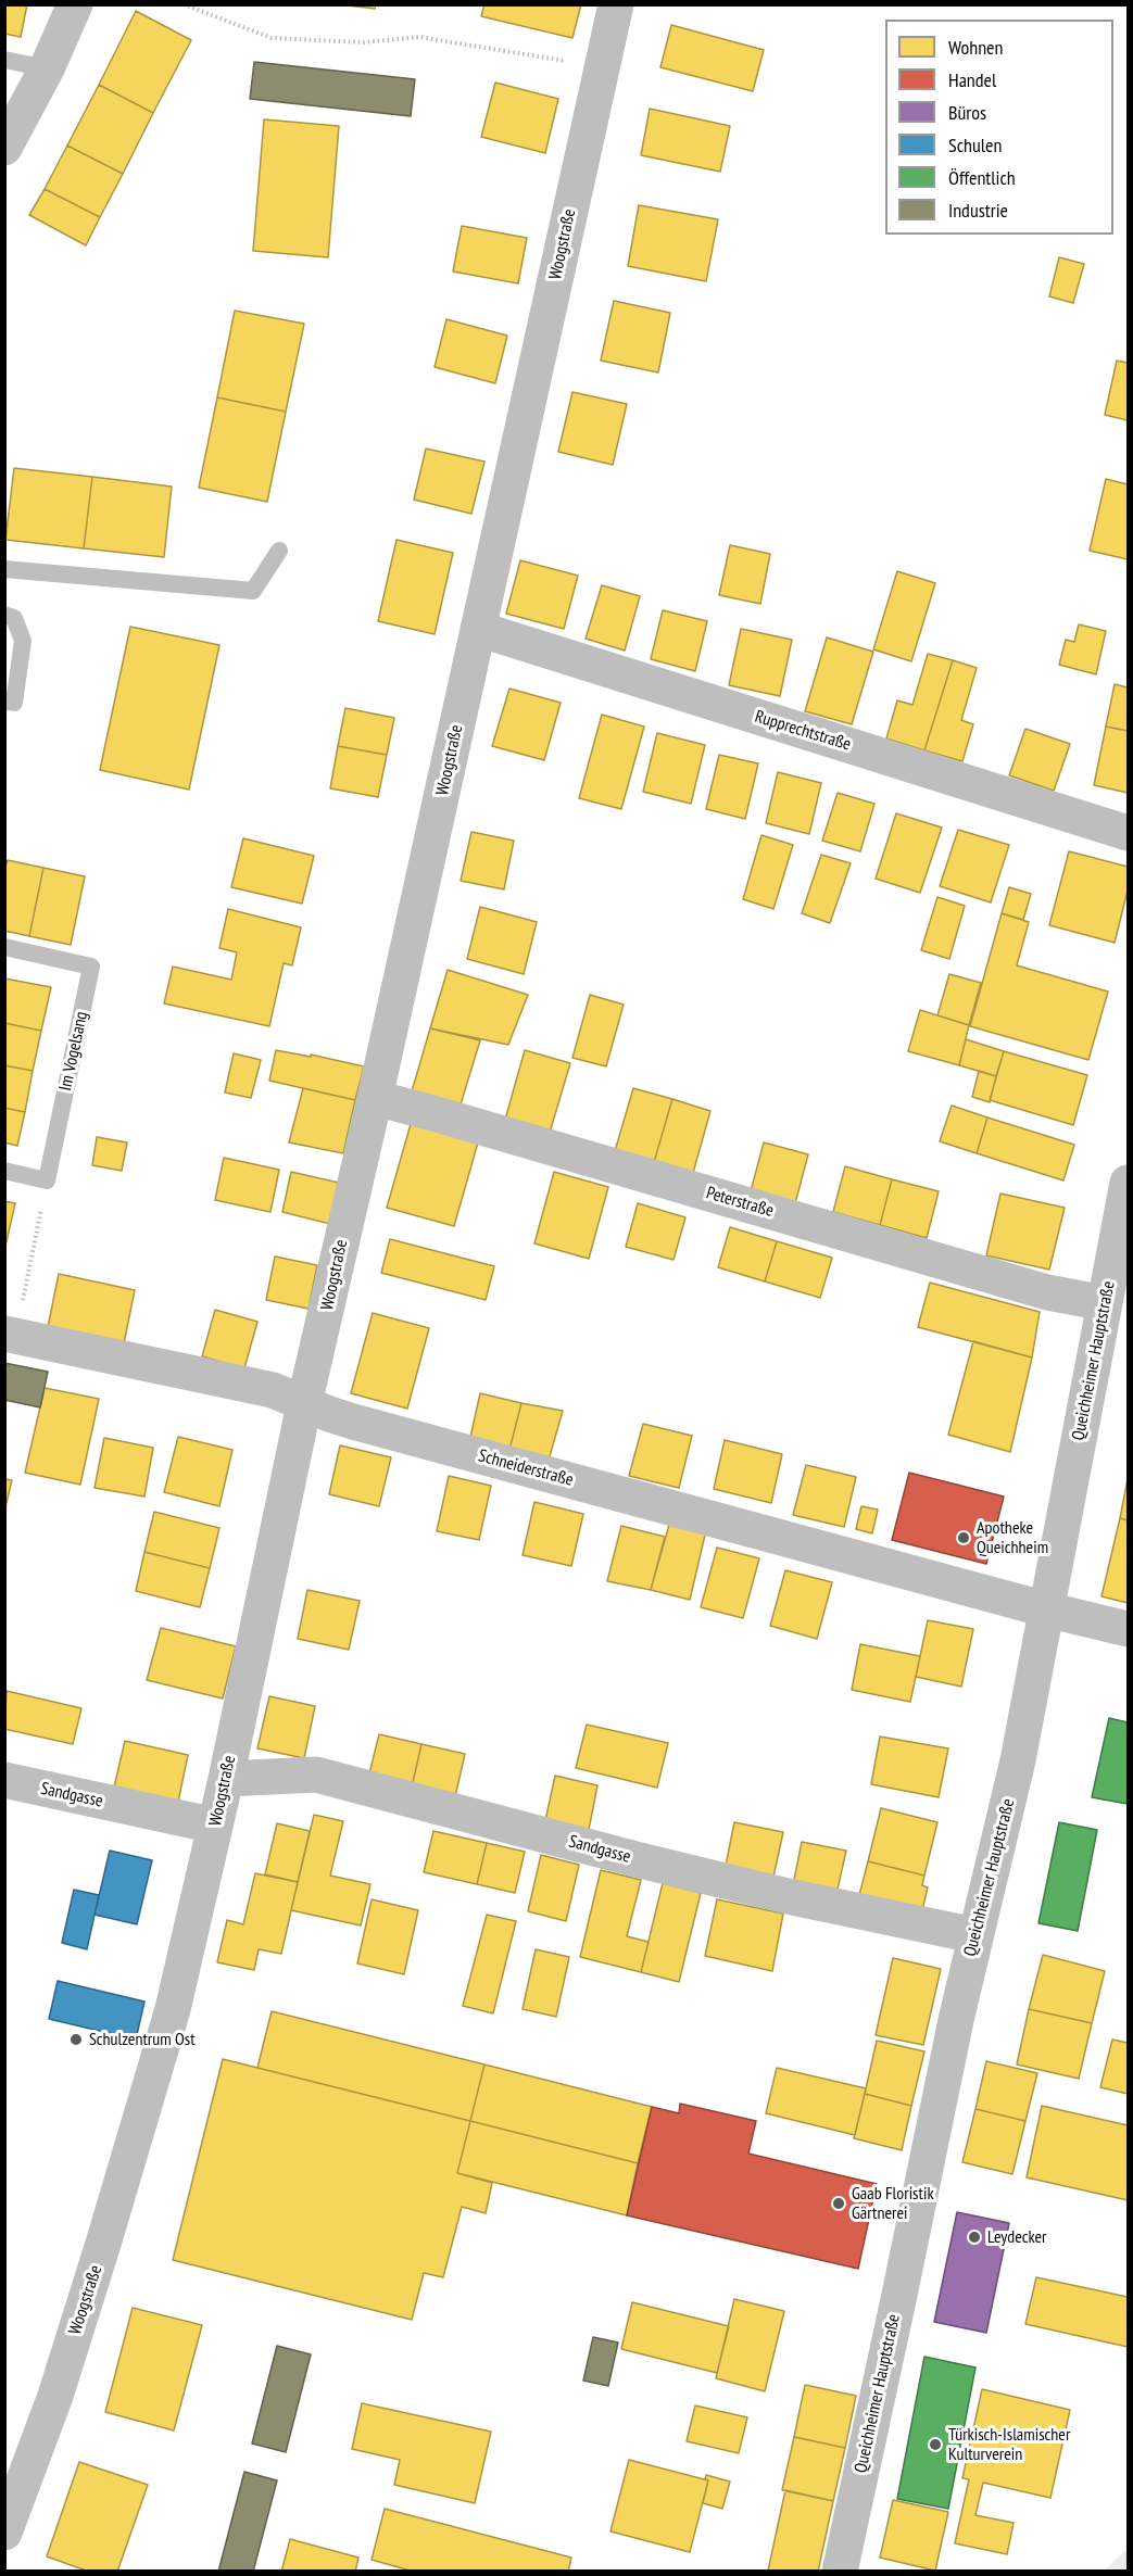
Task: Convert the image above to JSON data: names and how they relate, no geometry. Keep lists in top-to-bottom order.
{
  "streets": {
    "street": [
      "Woogstraße",
      "Rupprechtstraße",
      "Peterstraße",
      "Queichheimer Hauptstraße",
      "Schneiderstraße",
      "Sandgasse"
    ],
    "lane": ["Im Vogelsang"]
  },
  "crossings": [
    ["Woogstraße", "Rupprechtstraße"],
    ["Woogstraße", "Peterstraße"],
    ["Woogstraße", "Schneiderstraße"],
    ["Woogstraße", "Sandgasse"],
    ["Peterstraße", "Queichheimer Hauptstraße"],
    ["Queichheimer Hauptstraße", "Schneiderstraße"],
    ["Queichheimer Hauptstraße", "Sandgasse"]
  ],
  "places": [
    "Apotheke Queichheim",
    "Schulzentrum Ost",
    "Gaab Floristik Gärtnerei",
    "Leydecker",
    "Türkisch-Islamischer Kulturverein"
  ],
  "legend": [
    "Wohnen",
    "Handel",
    "Büros",
    "Schulen",
    "Öffentlich",
    "Industrie"
  ]
}
